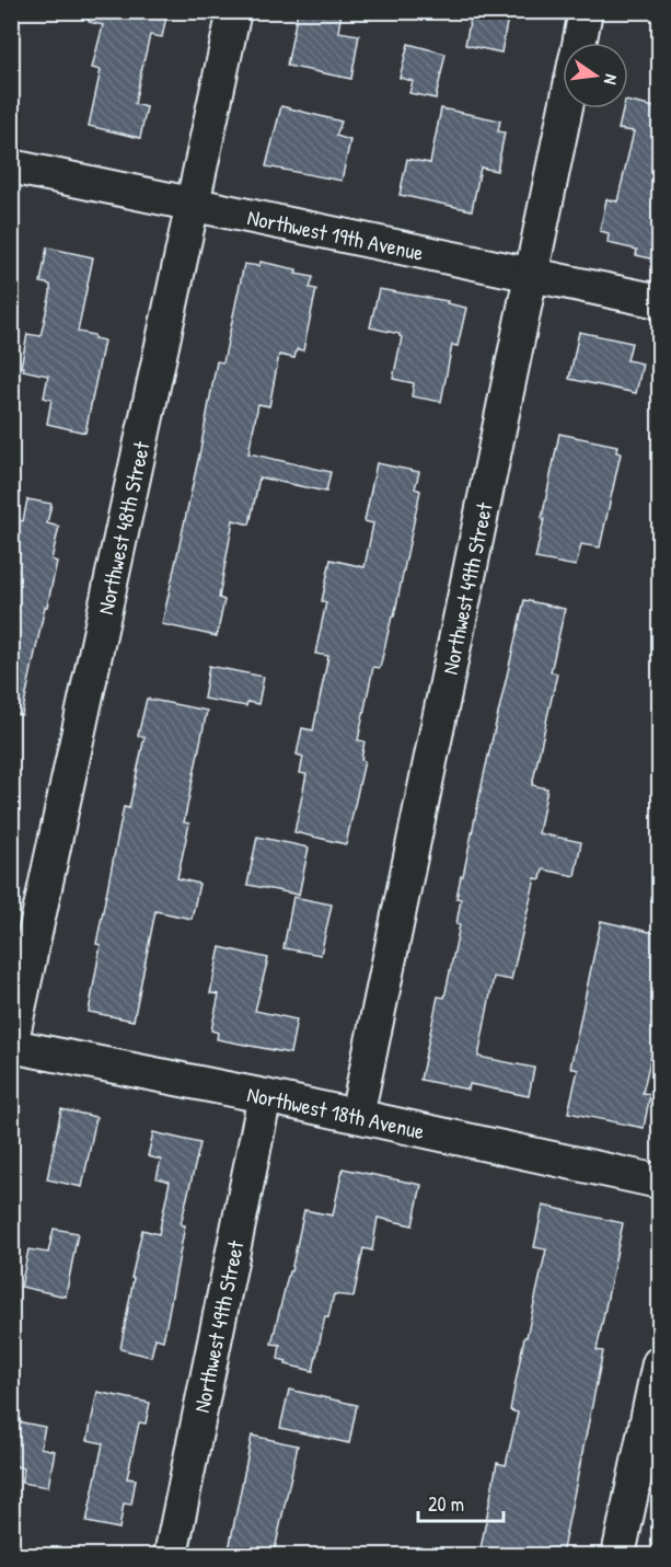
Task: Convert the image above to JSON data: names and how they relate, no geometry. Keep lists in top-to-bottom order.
{
  "streets": {
    "street": [
      "Northwest 19th Avenue",
      "Northwest 48th Street",
      "Northwest 49th Street",
      "Northwest 18th Avenue"
    ]
  },
  "crossings": [
    ["Northwest 19th Avenue", "Northwest 48th Street"],
    ["Northwest 19th Avenue", "Northwest 49th Street"],
    ["Northwest 48th Street", "Northwest 18th Avenue"],
    ["Northwest 49th Street", "Northwest 18th Avenue"]
  ],
  "scale_bar": "20 m",
  "north": "right"
}
